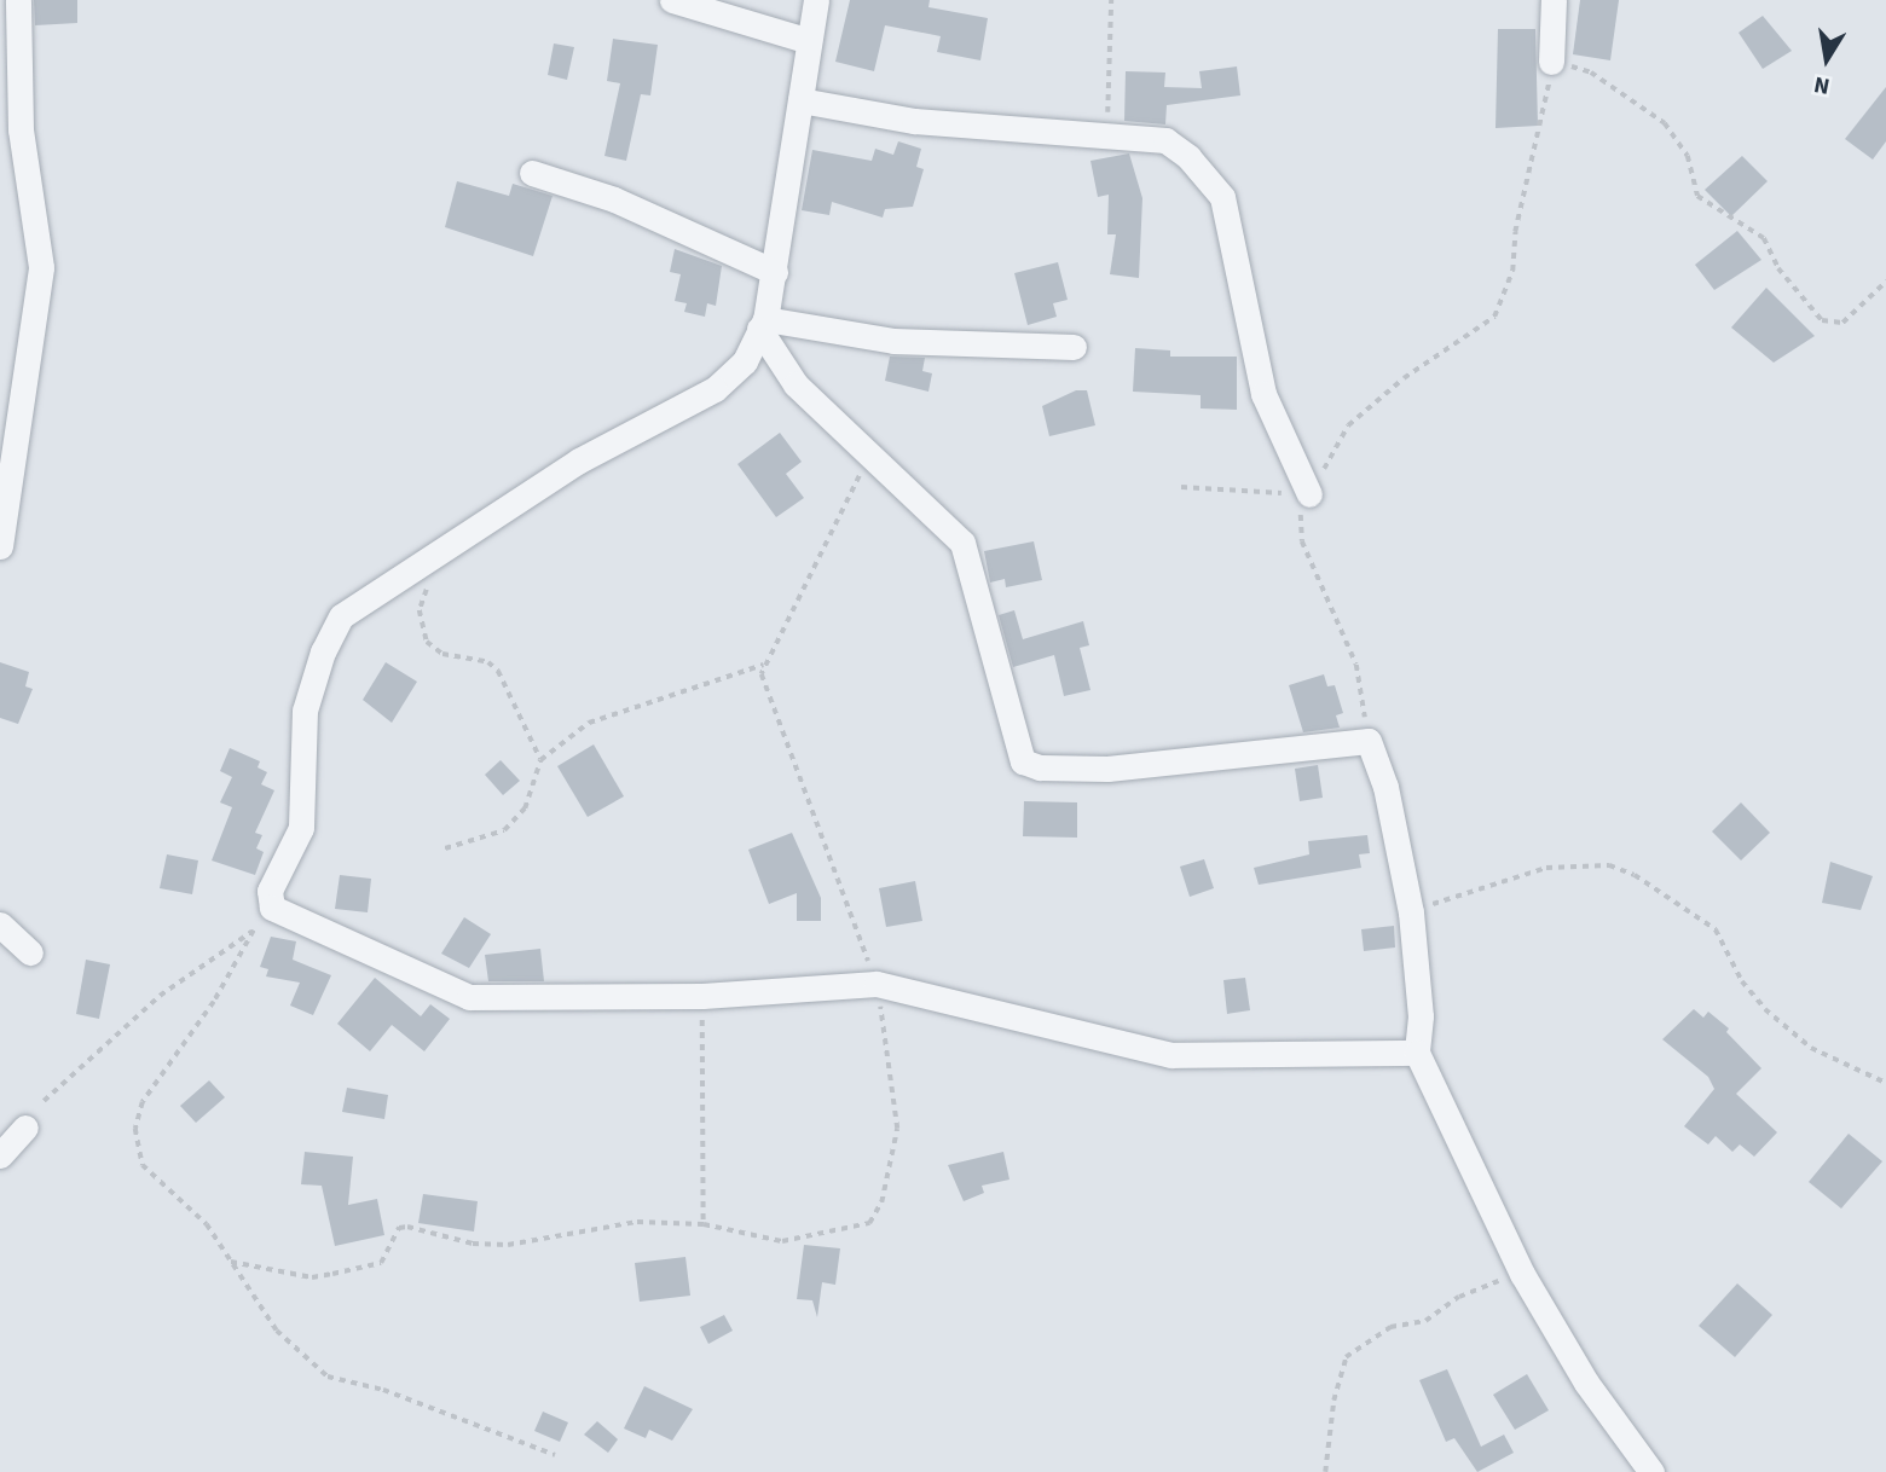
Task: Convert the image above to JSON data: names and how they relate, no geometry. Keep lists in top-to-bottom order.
{
  "north": "bottom"
}
